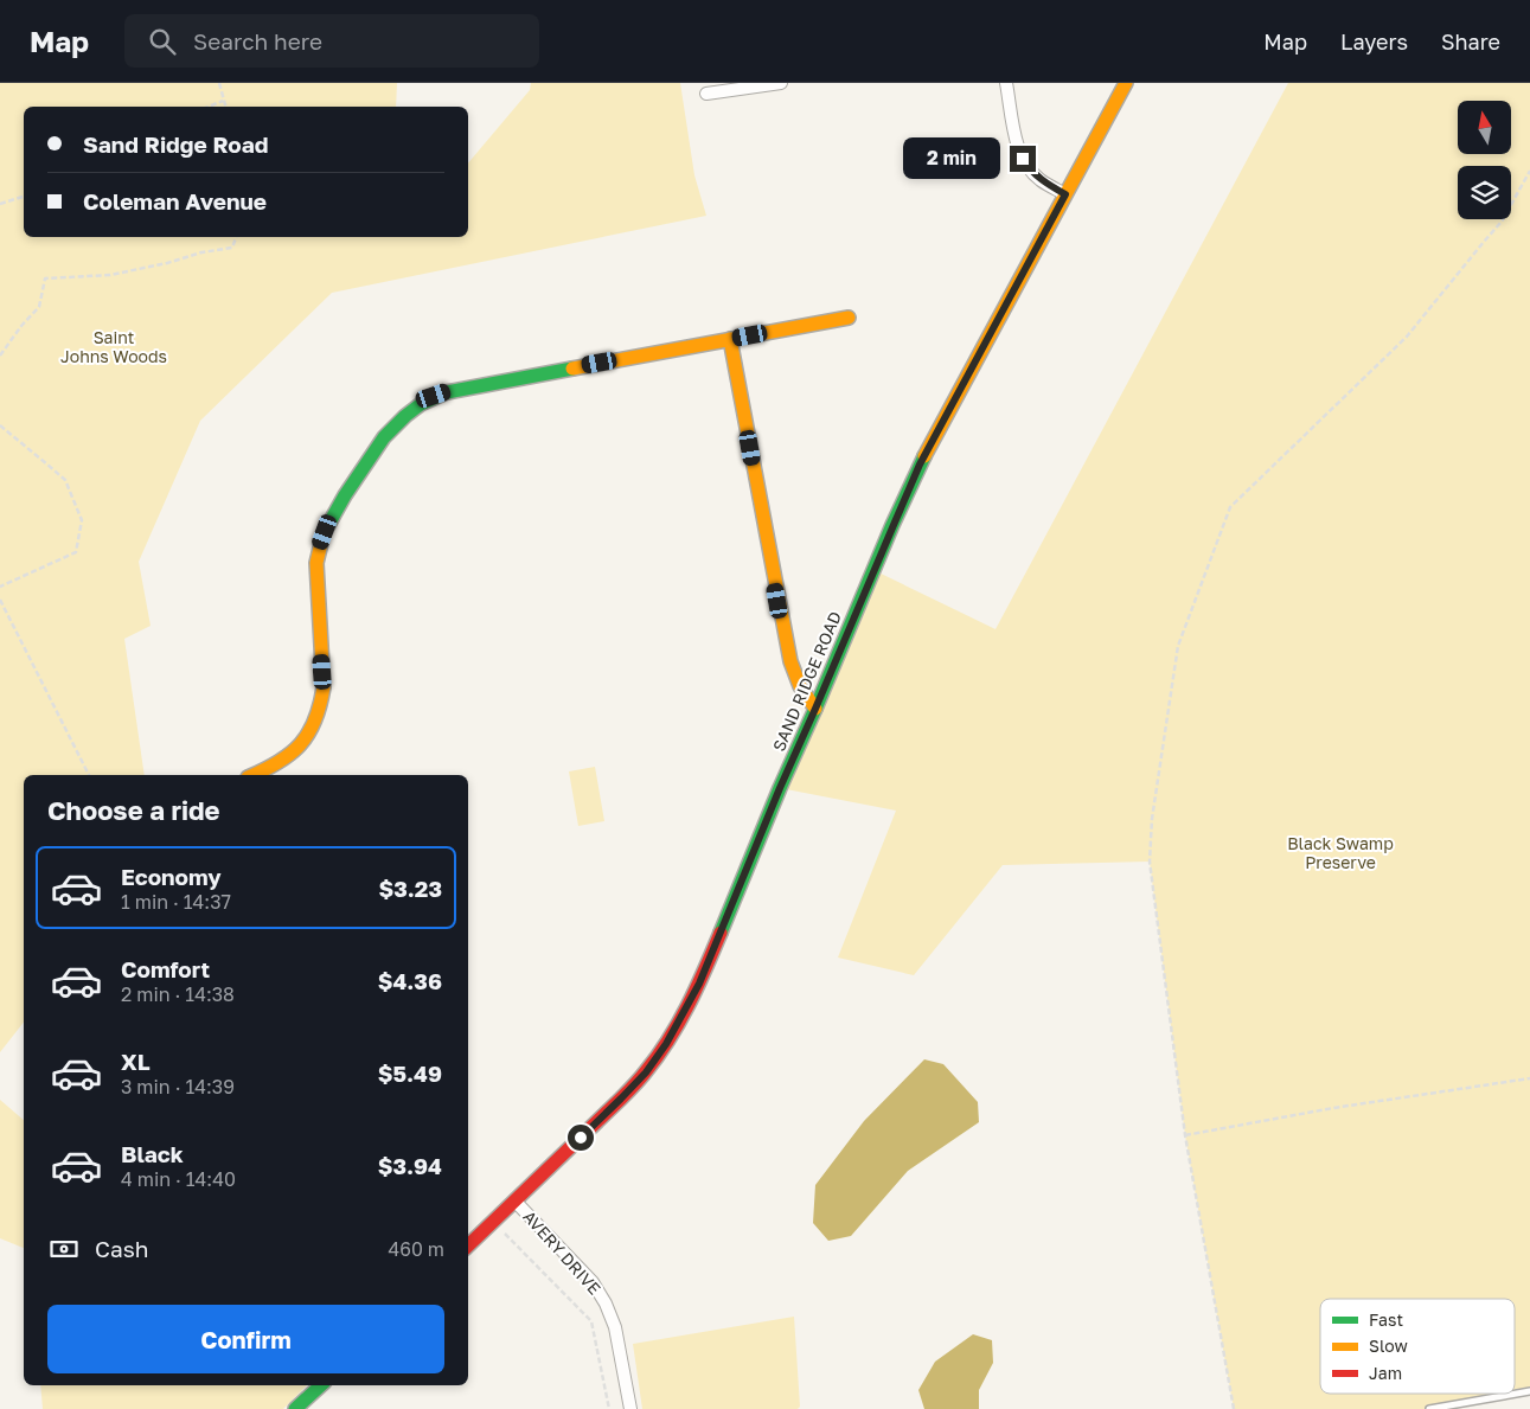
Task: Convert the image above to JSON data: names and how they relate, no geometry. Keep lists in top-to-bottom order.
{
  "streets": {
    "street": ["SAND RIDGE ROAD", "AVERY DRIVE"]
  },
  "crossings": [
    ["SAND RIDGE ROAD", "AVERY DRIVE"]
  ],
  "parks": ["Saint Johns Woods", "Black Swamp Preserve"],
  "legend": ["Fast", "Slow", "Jam"],
  "north": "top",
  "page": {
    "header": "Map",
    "search": "Search here",
    "nav": ["Map", "Layers", "Share"],
    "banner": ["Sand Ridge Road", "Coleman Avenue"],
    "bubble": "2 min",
    "heading": "Choose a ride",
    "list": [
      {
        "name": "Economy",
        "note": "1 min · 14:37",
        "value": "$3.23"
      },
      {
        "name": "Comfort",
        "note": "2 min · 14:38",
        "value": "$4.36"
      },
      {
        "name": "XL",
        "note": "3 min · 14:39",
        "value": "$5.49"
      },
      {
        "name": "Black",
        "note": "4 min · 14:40",
        "value": "$3.94"
      }
    ],
    "pay": ["Cash", "460 m"],
    "buttons": "Confirm"
  }
}
